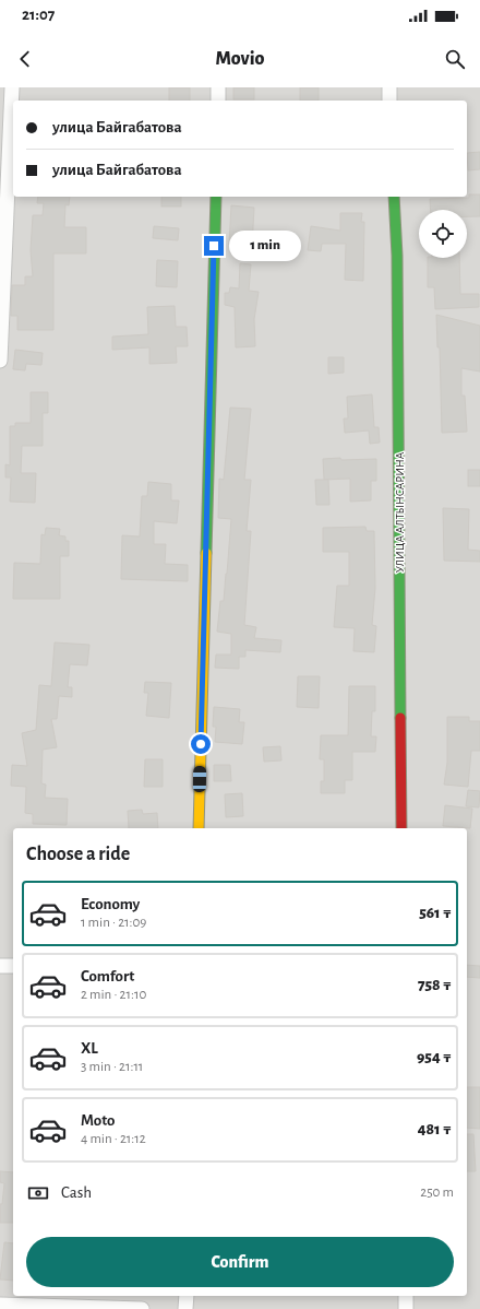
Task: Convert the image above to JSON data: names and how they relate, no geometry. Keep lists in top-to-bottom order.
{
  "streets": {
    "street": ["УЛИЦА АЛТЫНСАРИНА"]
  },
  "page": {
    "status": "21:07",
    "header": "Movio",
    "banner": ["улица Байгабатова", "улица Байгабатова"],
    "bubble": "1 min",
    "heading": "Choose a ride",
    "list": [
      {
        "name": "Economy",
        "note": "1 min · 21:09",
        "value": "561 ₸"
      },
      {
        "name": "Comfort",
        "note": "2 min · 21:10",
        "value": "758 ₸"
      },
      {
        "name": "XL",
        "note": "3 min · 21:11",
        "value": "954 ₸"
      },
      {
        "name": "Moto",
        "note": "4 min · 21:12",
        "value": "481 ₸"
      }
    ],
    "pay": ["Cash", "250 m"],
    "buttons": "Confirm"
  }
}
